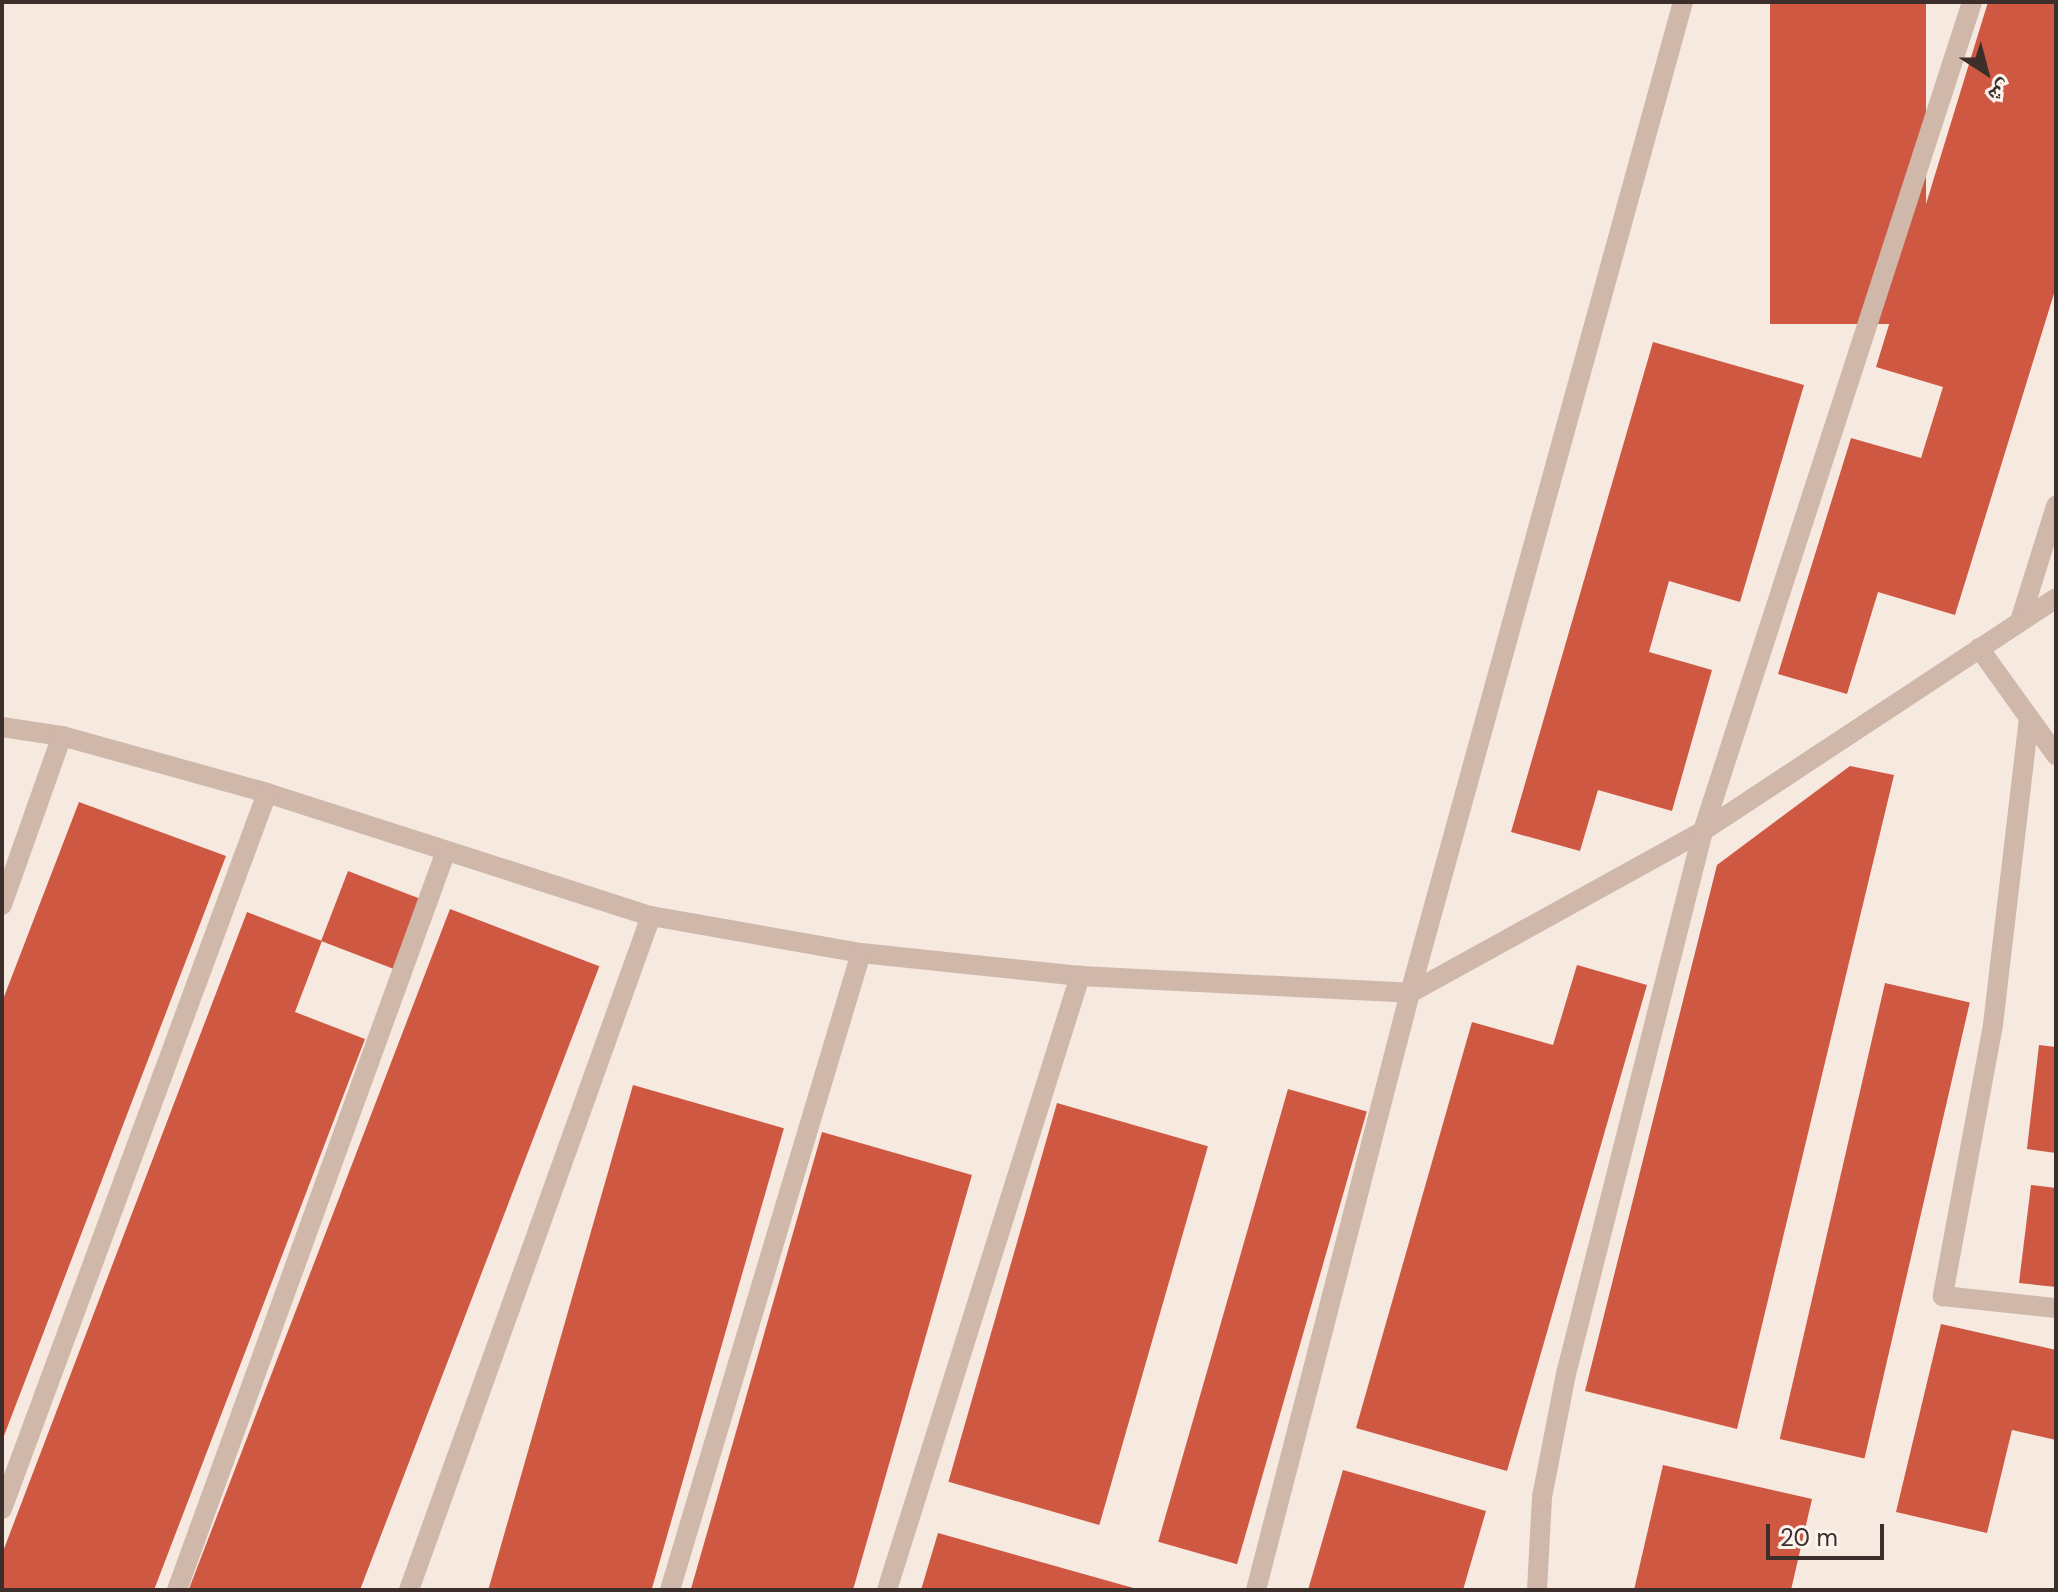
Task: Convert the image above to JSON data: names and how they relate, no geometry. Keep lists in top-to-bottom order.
{
  "scale_bar": "20 m",
  "north": "bottom right"
}
